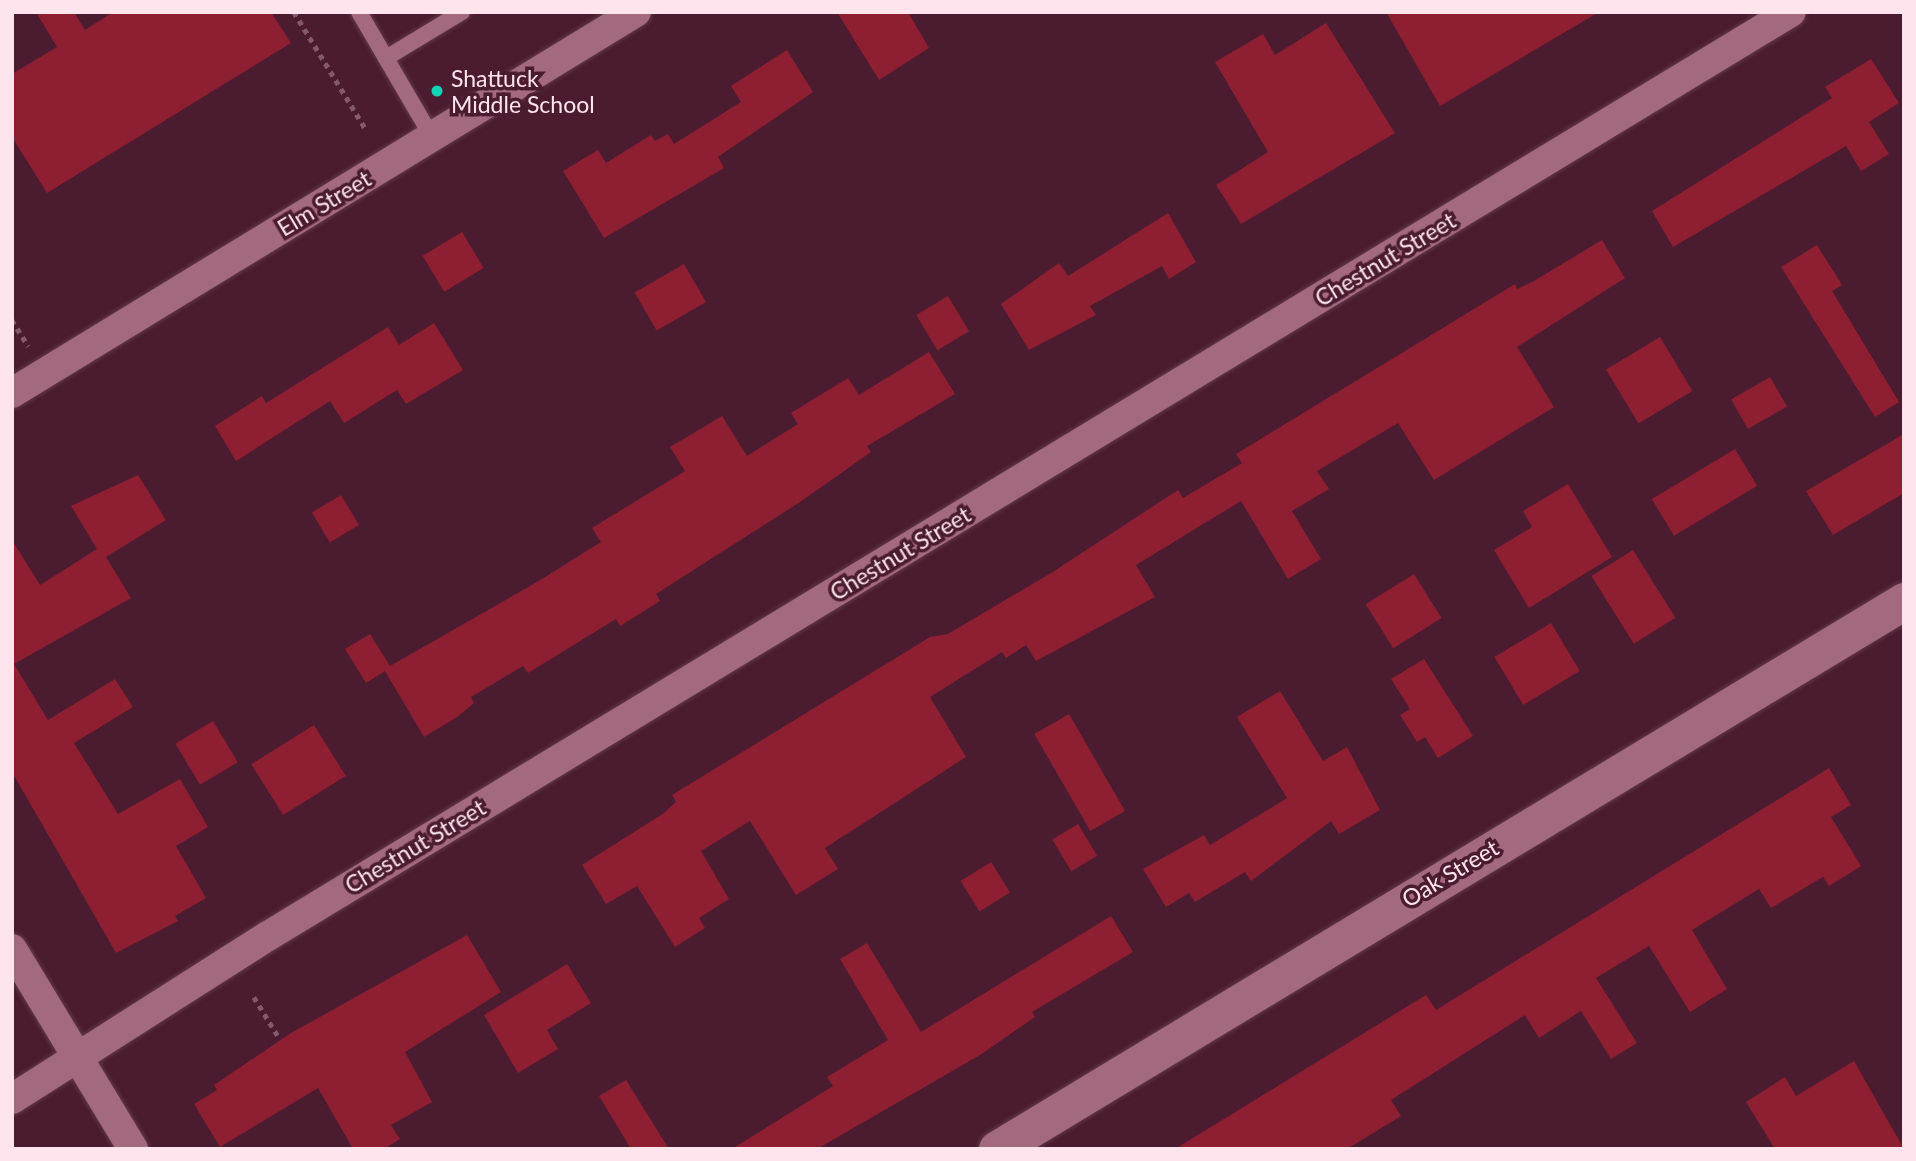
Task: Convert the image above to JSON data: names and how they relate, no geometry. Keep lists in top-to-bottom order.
{
  "streets": {
    "street": ["Elm Street", "Chestnut Street", "Oak Street"]
  },
  "places": ["Shattuck Middle School"]
}
